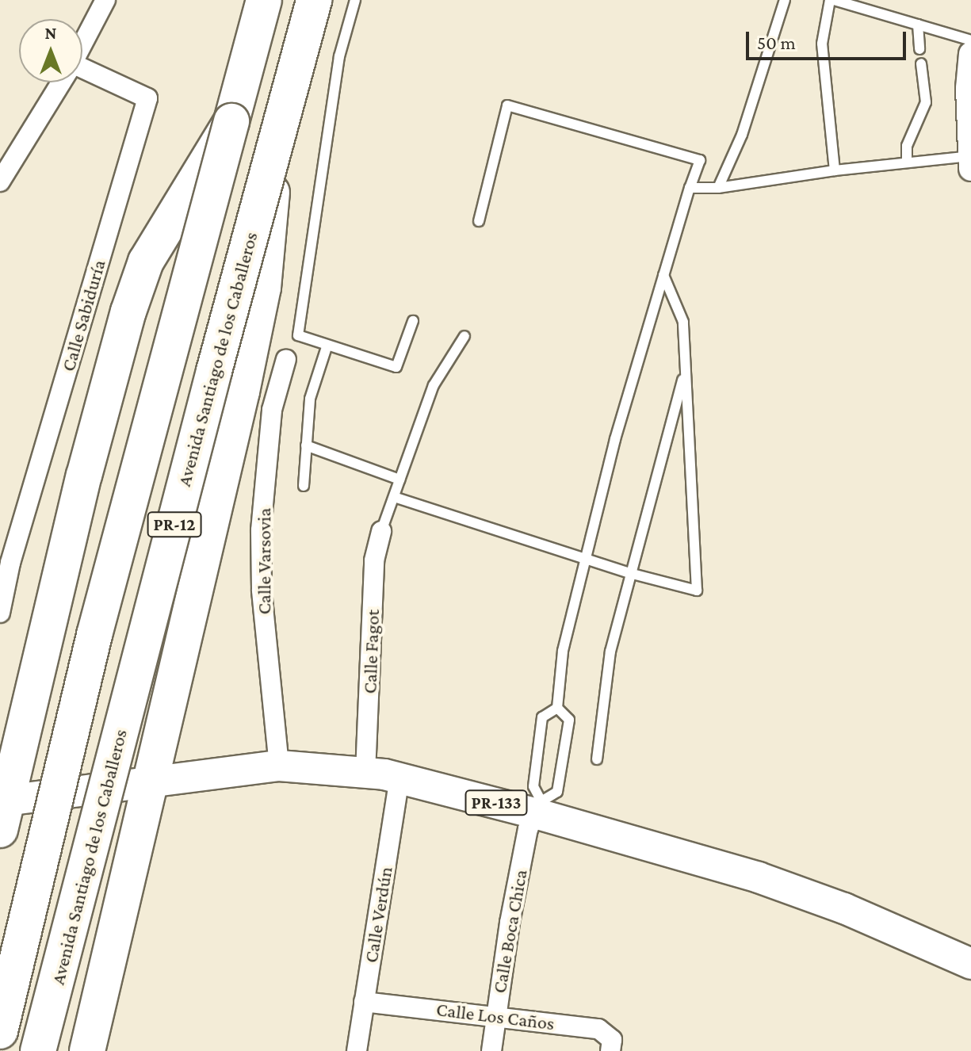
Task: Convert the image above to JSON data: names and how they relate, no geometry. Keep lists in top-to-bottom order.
{
  "streets": {
    "highway": ["Avenida Santiago de los Caballeros", "PR-12"],
    "main road": ["PR-133"],
    "street": [
      "Calle Sabiduría",
      "Calle Varsovia",
      "Calle Fagot",
      "Calle Verdún",
      "Calle Boca Chica",
      "Calle Los Caños"
    ]
  },
  "crossings": [
    ["Calle Varsovia", "PR-133"],
    ["Calle Fagot", "PR-133"],
    ["PR-133", "Calle Verdún"],
    ["PR-133", "Calle Boca Chica"],
    ["Calle Verdún", "Calle Los Caños"],
    ["Calle Boca Chica", "Calle Los Caños"]
  ],
  "scale_bar": "50 m",
  "north": "top"
}
